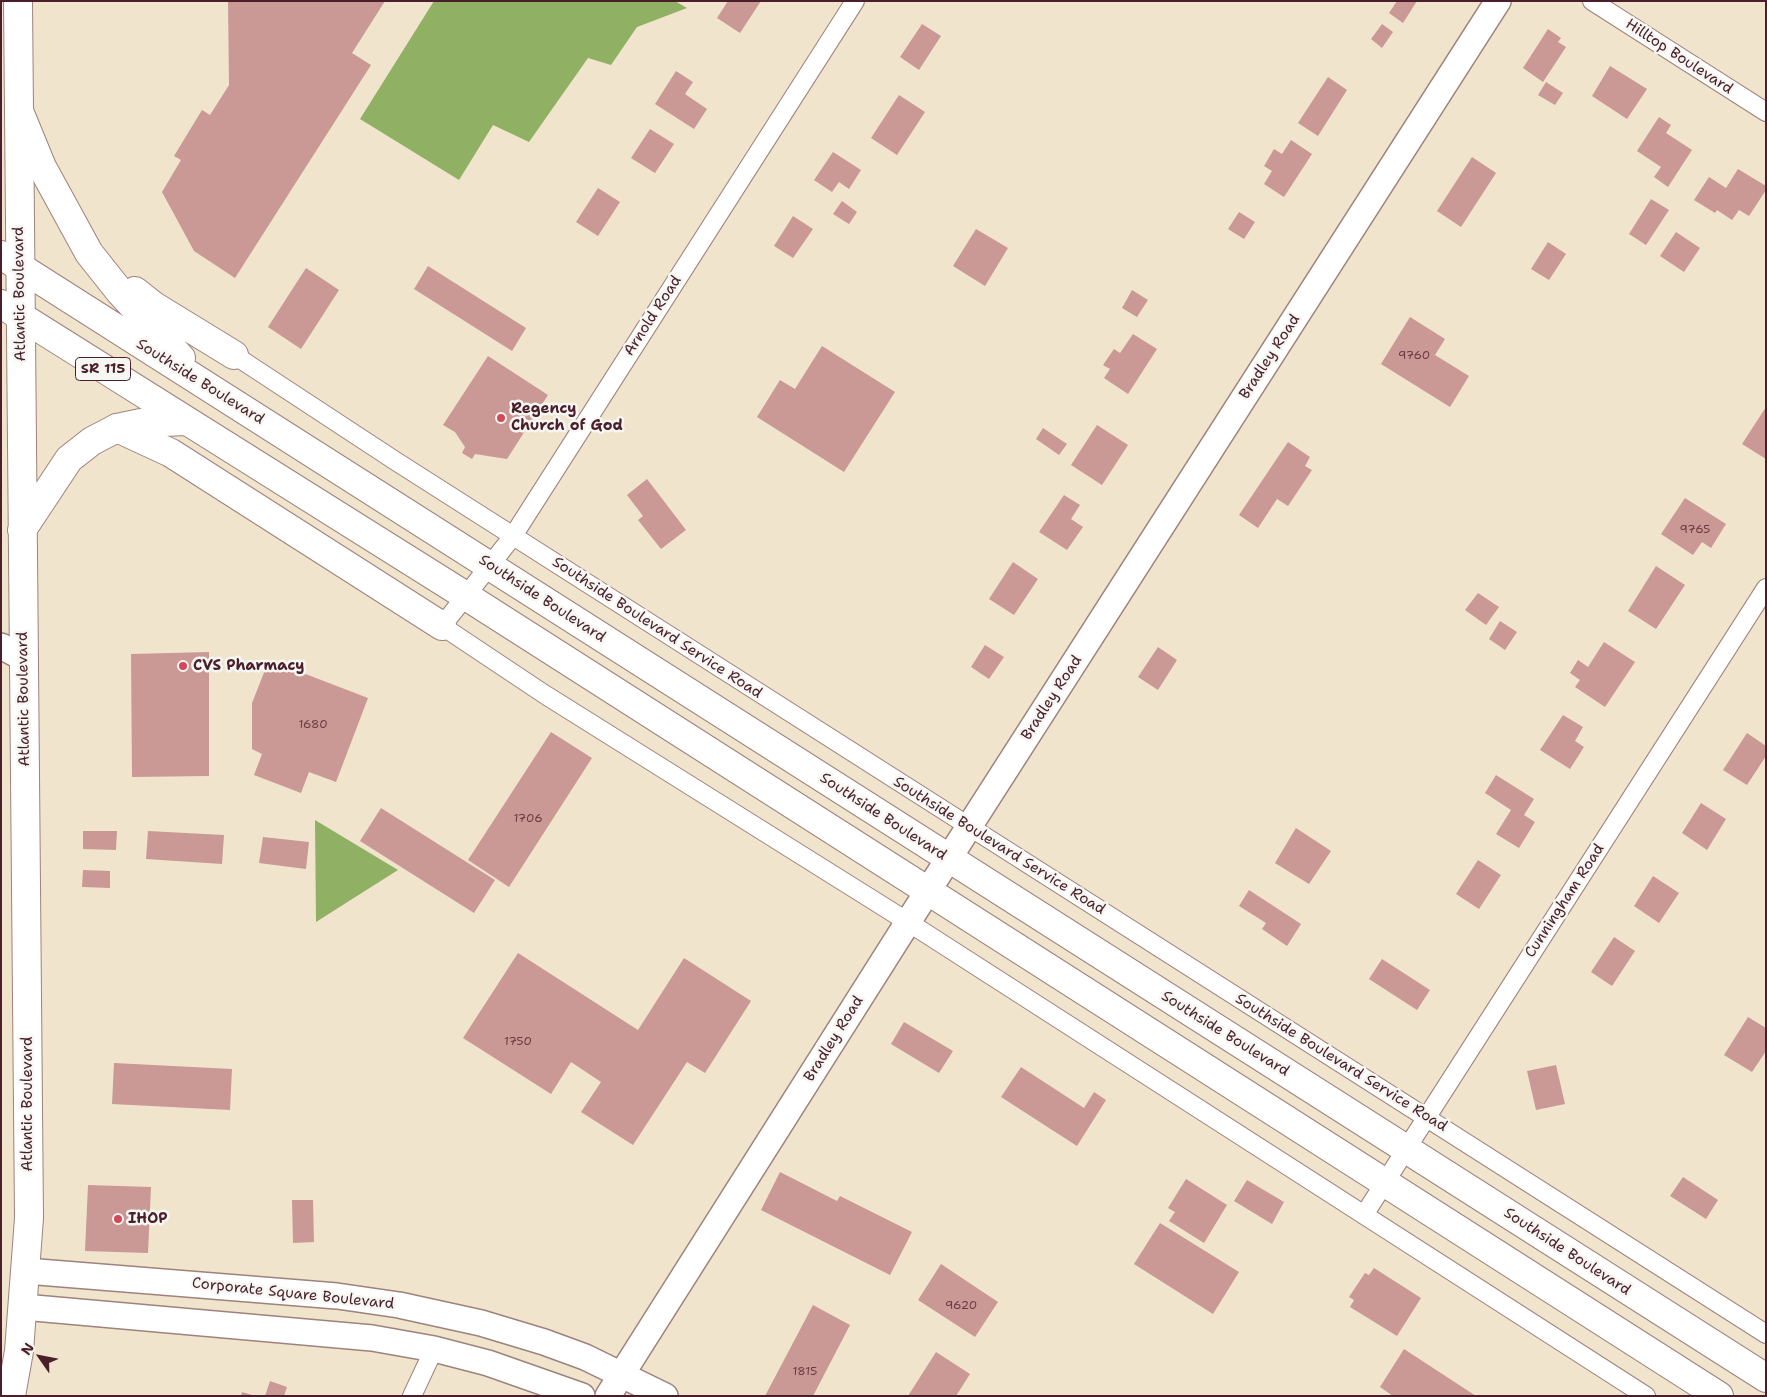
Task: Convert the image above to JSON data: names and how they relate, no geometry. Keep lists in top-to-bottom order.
{
  "streets": {
    "main road": ["Atlantic Boulevard", "SR 115", "Southside Boulevard"],
    "street": [
      "Hilltop Boulevard",
      "Arnold Road",
      "Bradley Road",
      "Southside Boulevard Service Road",
      "Cunningham Road",
      "Corporate Square Boulevard"
    ]
  },
  "crossings": [
    ["Atlantic Boulevard", "SR 115"],
    ["Atlantic Boulevard", "Southside Boulevard"],
    ["Atlantic Boulevard", "Corporate Square Boulevard"],
    ["Arnold Road", "Southside Boulevard"],
    ["Arnold Road", "Southside Boulevard Service Road"],
    ["Bradley Road", "Southside Boulevard"],
    ["Bradley Road", "Southside Boulevard Service Road"],
    ["Bradley Road", "Corporate Square Boulevard"],
    ["Southside Boulevard", "Cunningham Road"],
    ["Southside Boulevard Service Road", "Cunningham Road"]
  ],
  "places": ["Regency Church of God", "CVS Pharmacy", "IHOP"],
  "house_numbers": [
    "9760",
    "9765",
    "1680",
    "1706",
    "1750",
    "9620",
    "1815"
  ],
  "north": "top left"
}
